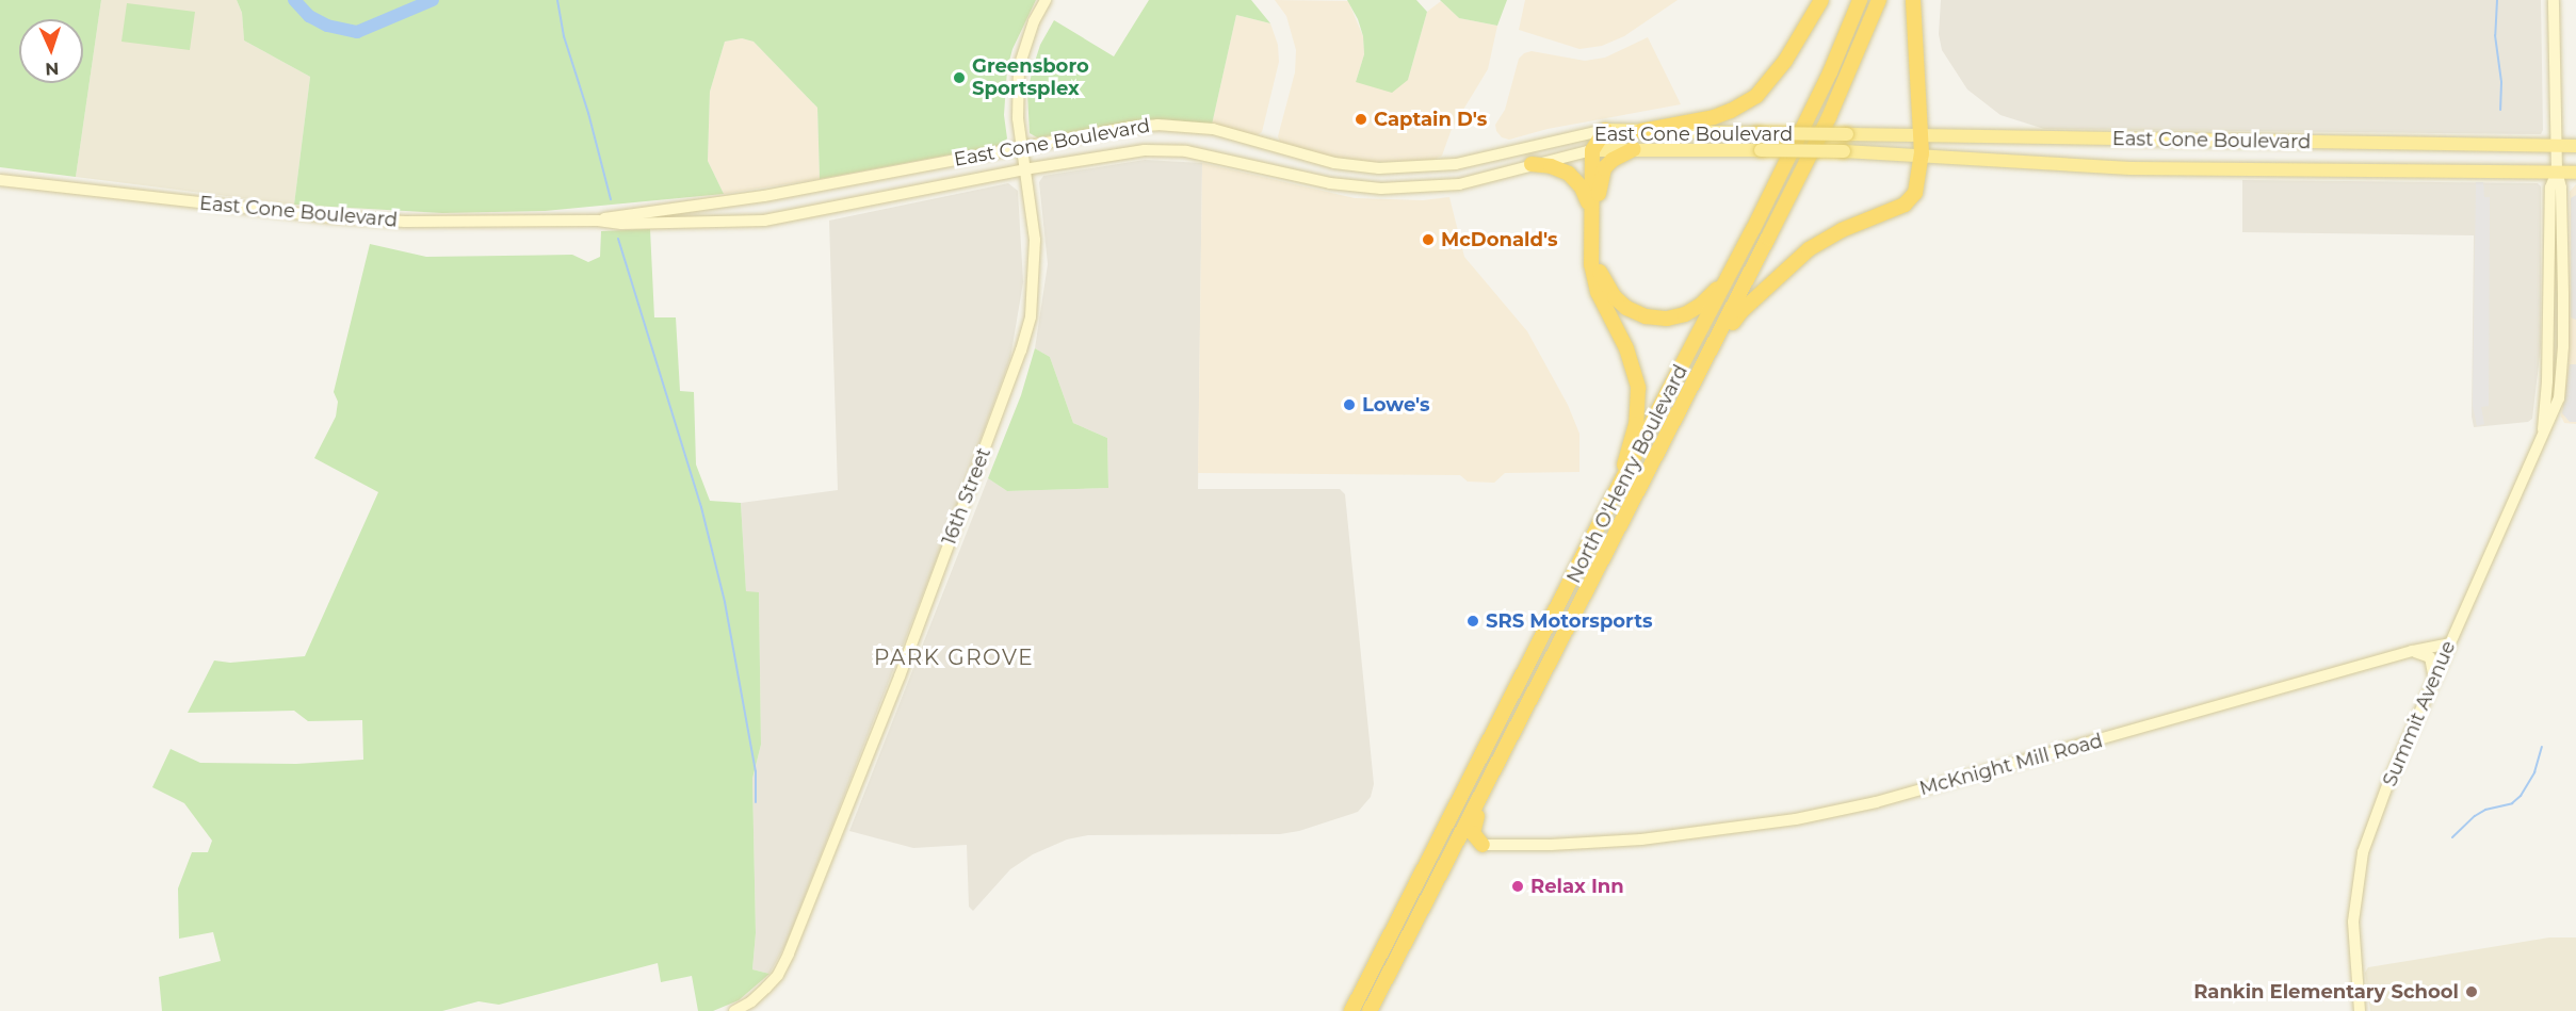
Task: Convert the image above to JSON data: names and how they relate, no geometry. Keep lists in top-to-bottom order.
{
  "streets": {
    "highway": ["North O'Henry Boulevard"],
    "main road": ["East Cone Boulevard"],
    "street": ["16th Street", "Summit Avenue", "McKnight Mill Road"]
  },
  "crossings": [
    ["East Cone Boulevard", "16th Street"],
    ["East Cone Boulevard", "Summit Avenue"],
    ["Summit Avenue", "McKnight Mill Road"]
  ],
  "districts": ["PARK GROVE"],
  "places": [
    "Greensboro Sportsplex",
    "Captain D's",
    "McDonald's",
    "Lowe's",
    "SRS Motorsports",
    "Relax Inn",
    "Rankin Elementary School"
  ],
  "north": "bottom"
}
